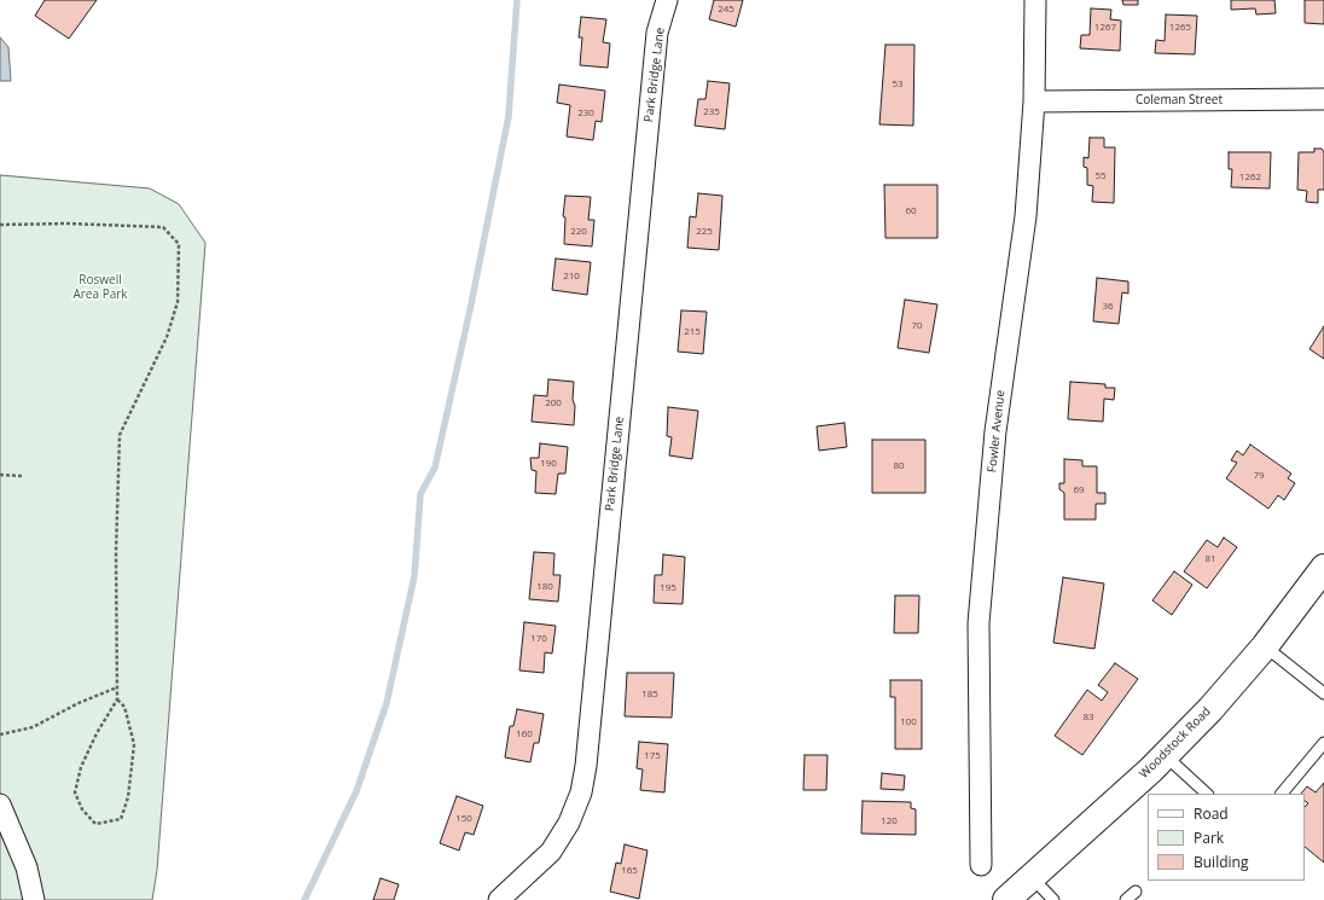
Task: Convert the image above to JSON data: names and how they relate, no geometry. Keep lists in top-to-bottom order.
{
  "streets": {
    "street": [
      "Park Bridge Lane",
      "Coleman Street",
      "Fowler Avenue",
      "Woodstock Road"
    ]
  },
  "crossings": [
    ["Coleman Street", "Fowler Avenue"]
  ],
  "parks": ["Roswell Area Park"],
  "house_numbers": [
    "245",
    "1267",
    "1265",
    "53",
    "235",
    "230",
    "55",
    "1262",
    "60",
    "220",
    "225",
    "210",
    "36",
    "70",
    "215",
    "200",
    "190",
    "80",
    "79",
    "69",
    "81",
    "180",
    "195",
    "170",
    "185",
    "83",
    "100",
    "160",
    "175",
    "150",
    "120",
    "165"
  ],
  "legend": ["Road", "Park", "Building"]
}
